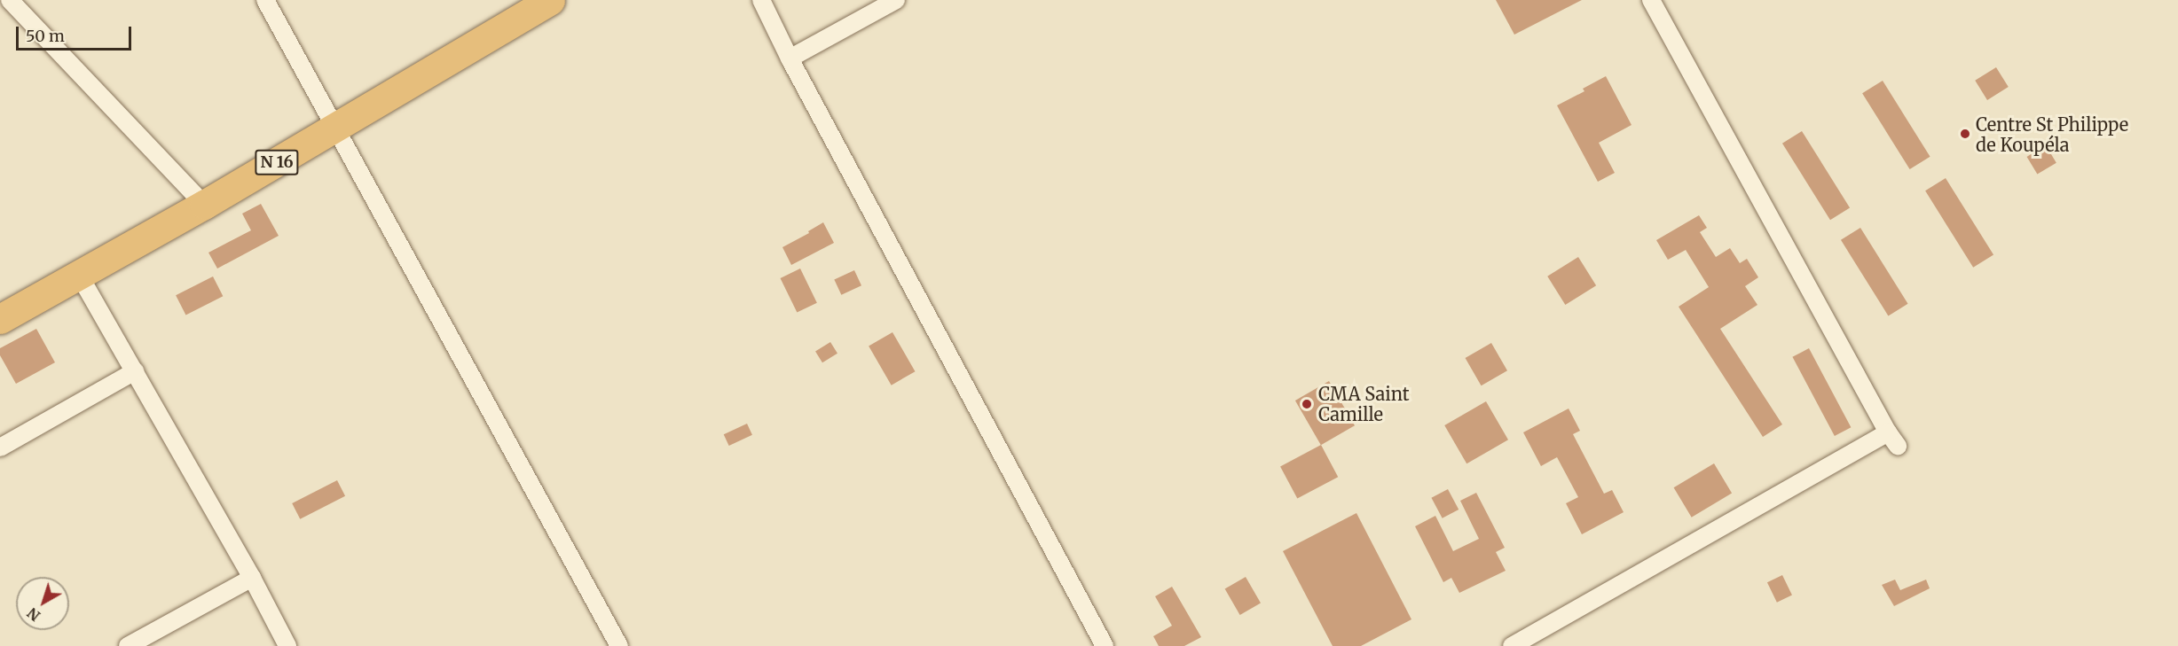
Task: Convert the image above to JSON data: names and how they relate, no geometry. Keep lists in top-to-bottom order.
{
  "streets": {
    "highway": ["N 16"]
  },
  "places": ["Centre St Philippe de Koupéla", "CMA Saint Camille"],
  "scale_bar": "50 m",
  "north": "bottom left"
}
